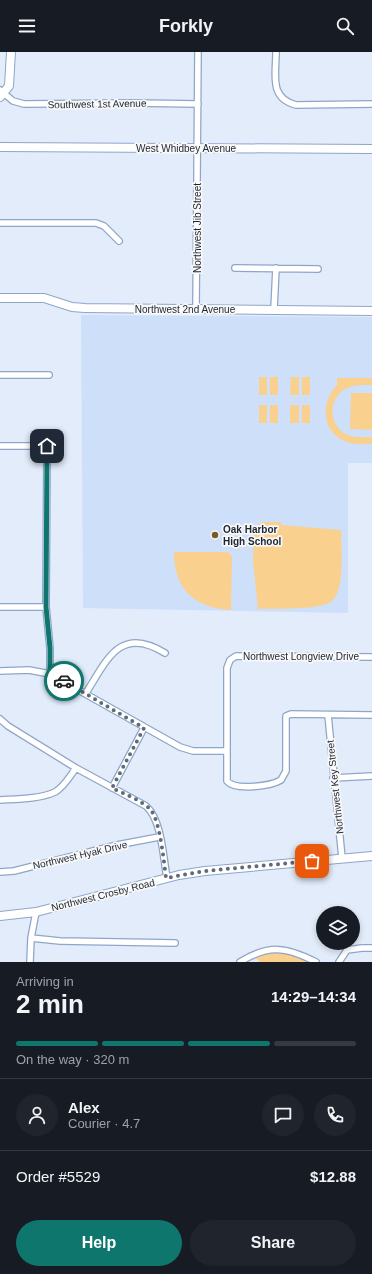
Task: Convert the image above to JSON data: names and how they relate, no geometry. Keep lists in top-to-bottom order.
{
  "streets": {
    "street": [
      "Southwest 1st Avenue",
      "West Whidbey Avenue",
      "Northwest Jib Street",
      "Northwest 2nd Avenue",
      "Northwest Longview Drive",
      "Northwest Key Street",
      "Northwest Hyak Drive",
      "Northwest Crosby Road"
    ]
  },
  "crossings": [
    ["Southwest 1st Avenue", "Northwest Jib Street"],
    ["West Whidbey Avenue", "Northwest Jib Street"],
    ["Northwest Jib Street", "Northwest 2nd Avenue"],
    ["Northwest Longview Drive", "Northwest Key Street"],
    ["Northwest Key Street", "Northwest Crosby Road"]
  ],
  "places": ["Oak Harbor High School"],
  "page": {
    "header": "Forkly",
    "heading": ["2 min", "Arriving in", "14:29–14:34"],
    "panel": [
      "Alex",
      "Courier · 4.7",
      "Order #5529",
      "$12.88"
    ],
    "bar": "On the way · 320 m",
    "buttons": ["Help", "Share"]
  }
}
